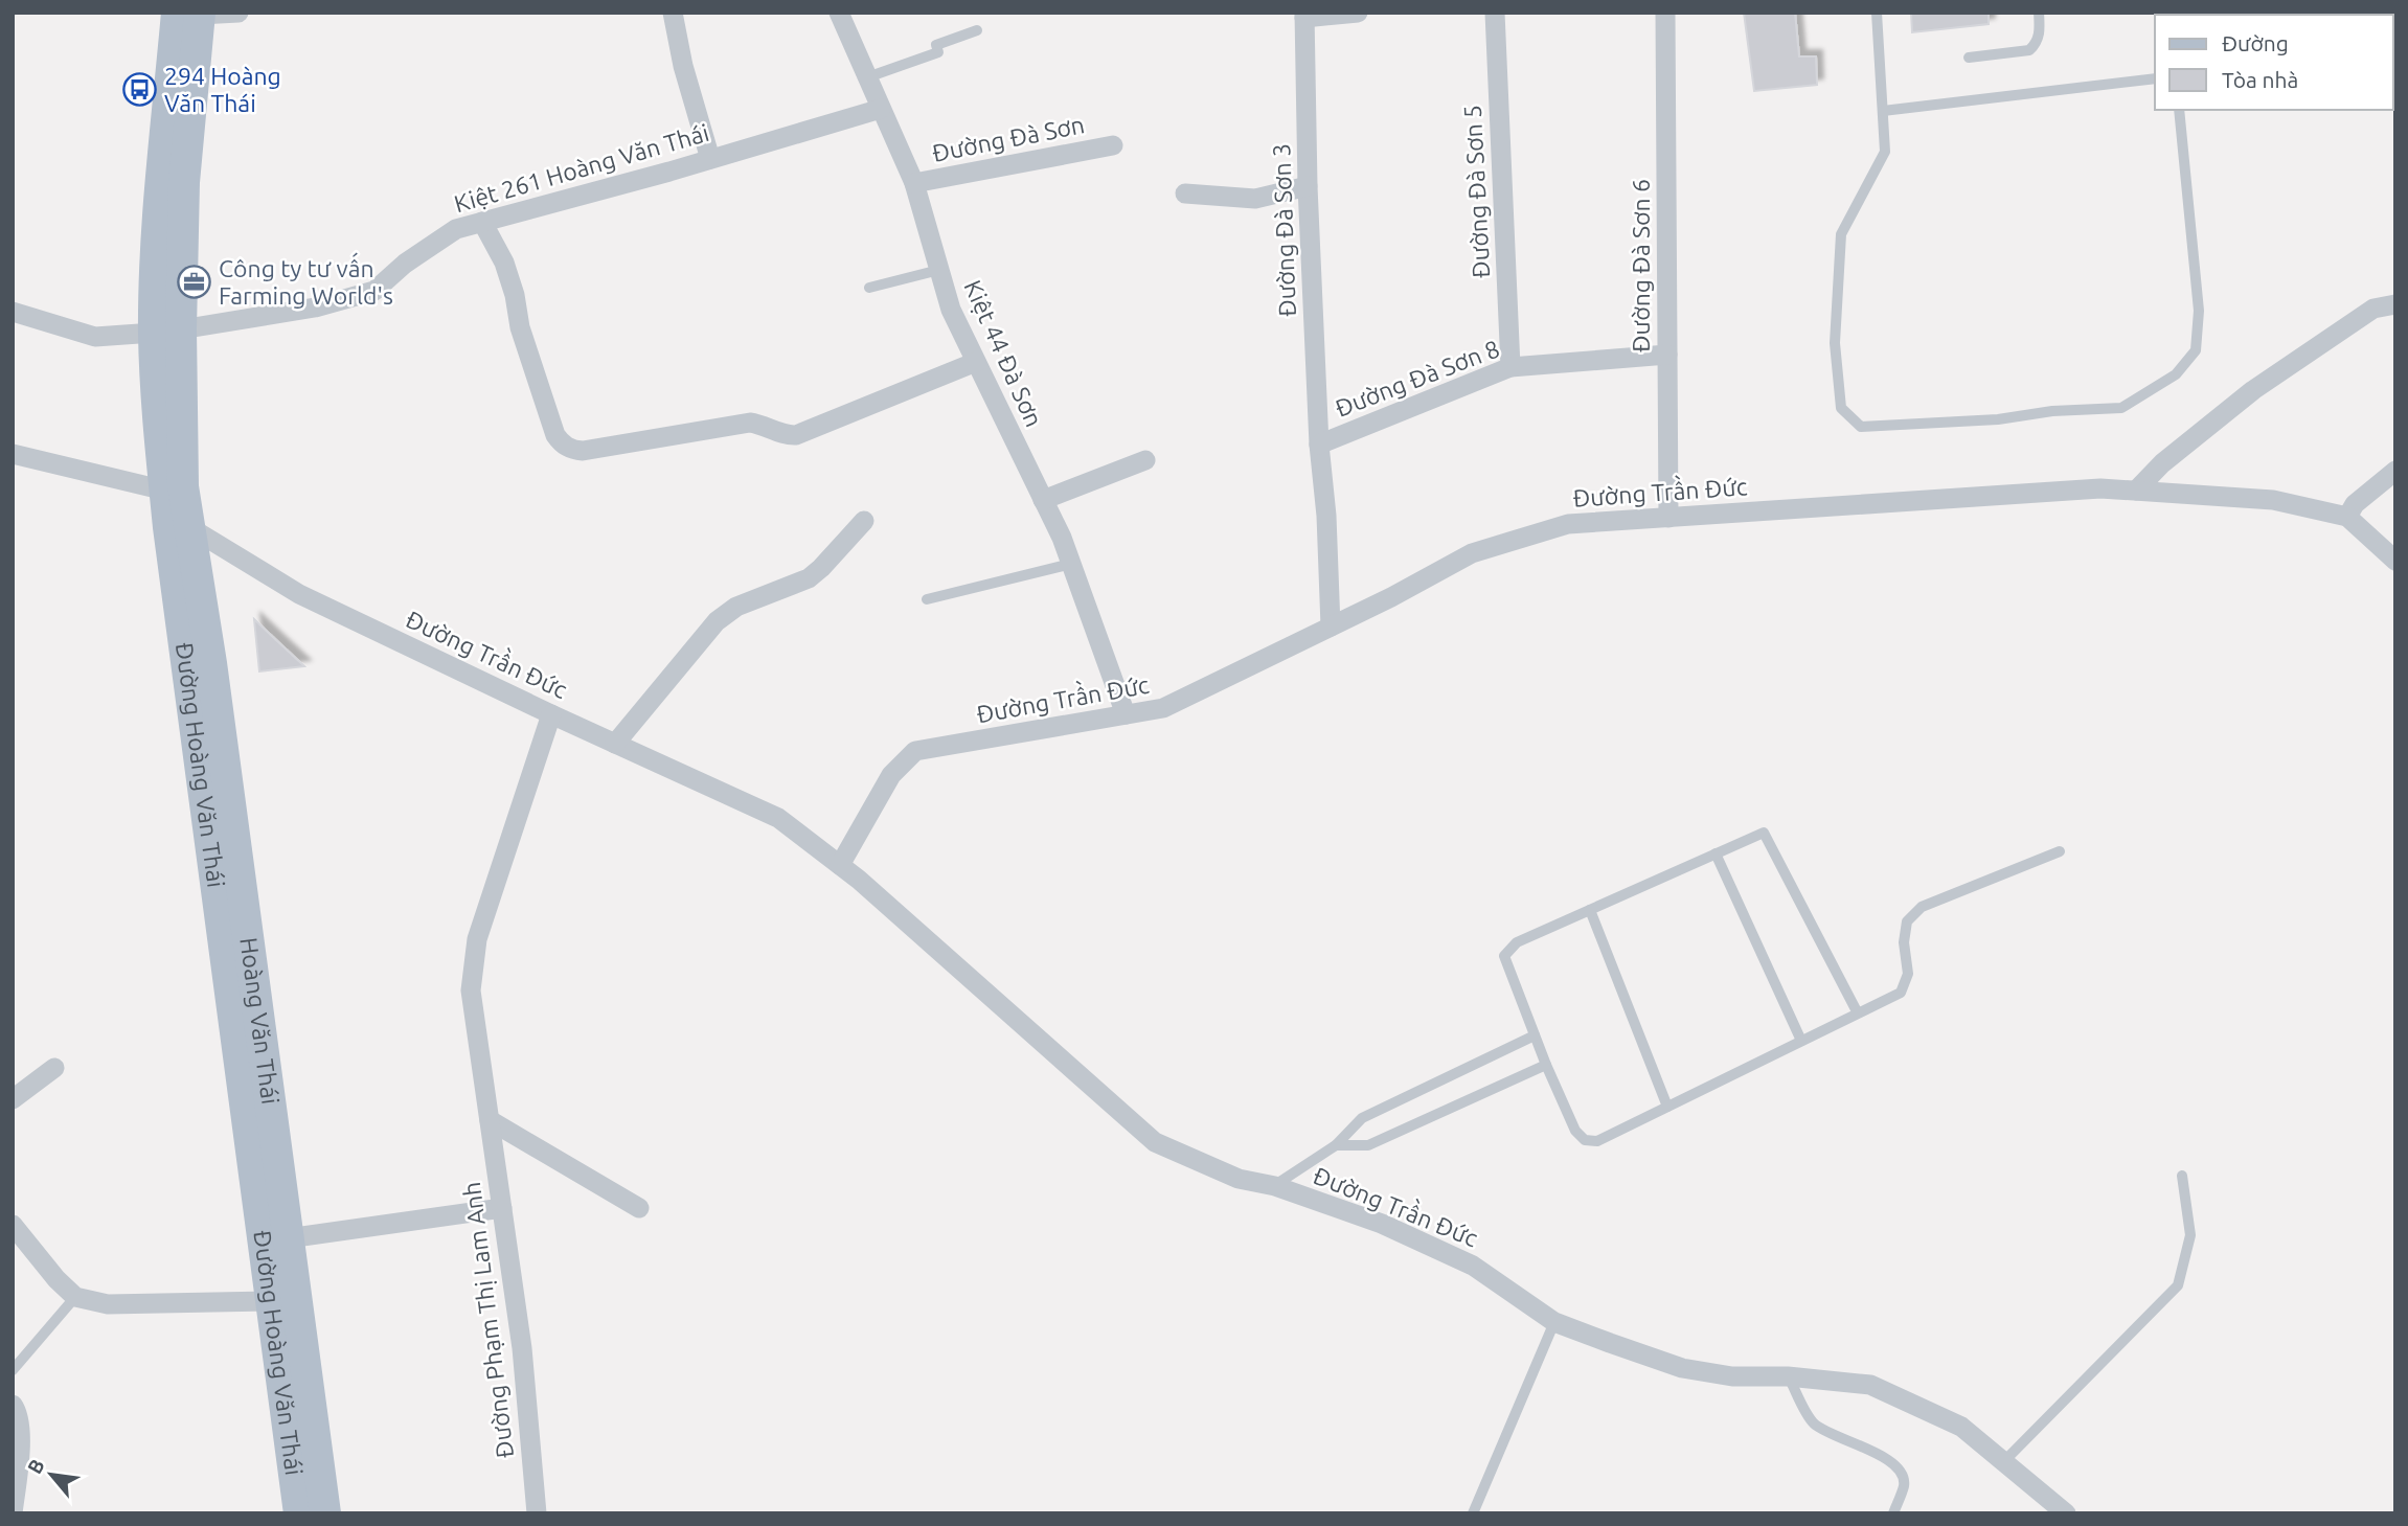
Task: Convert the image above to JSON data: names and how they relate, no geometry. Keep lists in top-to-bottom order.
{
  "streets": {
    "main road": ["Đường Hoàng Văn Thái", "Hoàng Văn Thái"],
    "street": [
      "Đường Đà Sơn",
      "Kiệt 261 Hoàng Văn Thái",
      "Đường Đà Sơn 5",
      "Đường Đà Sơn 3",
      "Đường Đà Sơn 6",
      "Kiệt 44 Đà Sơn",
      "Đường Đà Sơn 8",
      "Đường Trần Đức",
      "Đường Phạm Thị Lam Anh"
    ]
  },
  "crossings": [
    ["Đường Đà Sơn", "Kiệt 44 Đà Sơn"],
    ["Kiệt 261 Hoàng Văn Thái", "Kiệt 44 Đà Sơn"],
    ["Kiệt 261 Hoàng Văn Thái", "Đường Hoàng Văn Thái"],
    ["Đường Đà Sơn 5", "Đường Đà Sơn 8"],
    ["Đường Đà Sơn 3", "Đường Đà Sơn 8"],
    ["Đường Đà Sơn 3", "Đường Trần Đức"],
    ["Đường Đà Sơn 6", "Đường Đà Sơn 8"],
    ["Đường Đà Sơn 6", "Đường Trần Đức"],
    ["Kiệt 44 Đà Sơn", "Đường Trần Đức"],
    ["Đường Trần Đức", "Đường Hoàng Văn Thái"],
    ["Đường Trần Đức", "Hoàng Văn Thái"],
    ["Đường Trần Đức", "Đường Phạm Thị Lam Anh"],
    ["Đường Hoàng Văn Thái", "Hoàng Văn Thái"]
  ],
  "places": {
    "bus stop": ["294 Hoàng Văn Thái"],
    "office": ["Công ty tư vấn Farming World's"]
  },
  "legend": ["Đường", "Tòa nhà"],
  "north": "top left"
}
